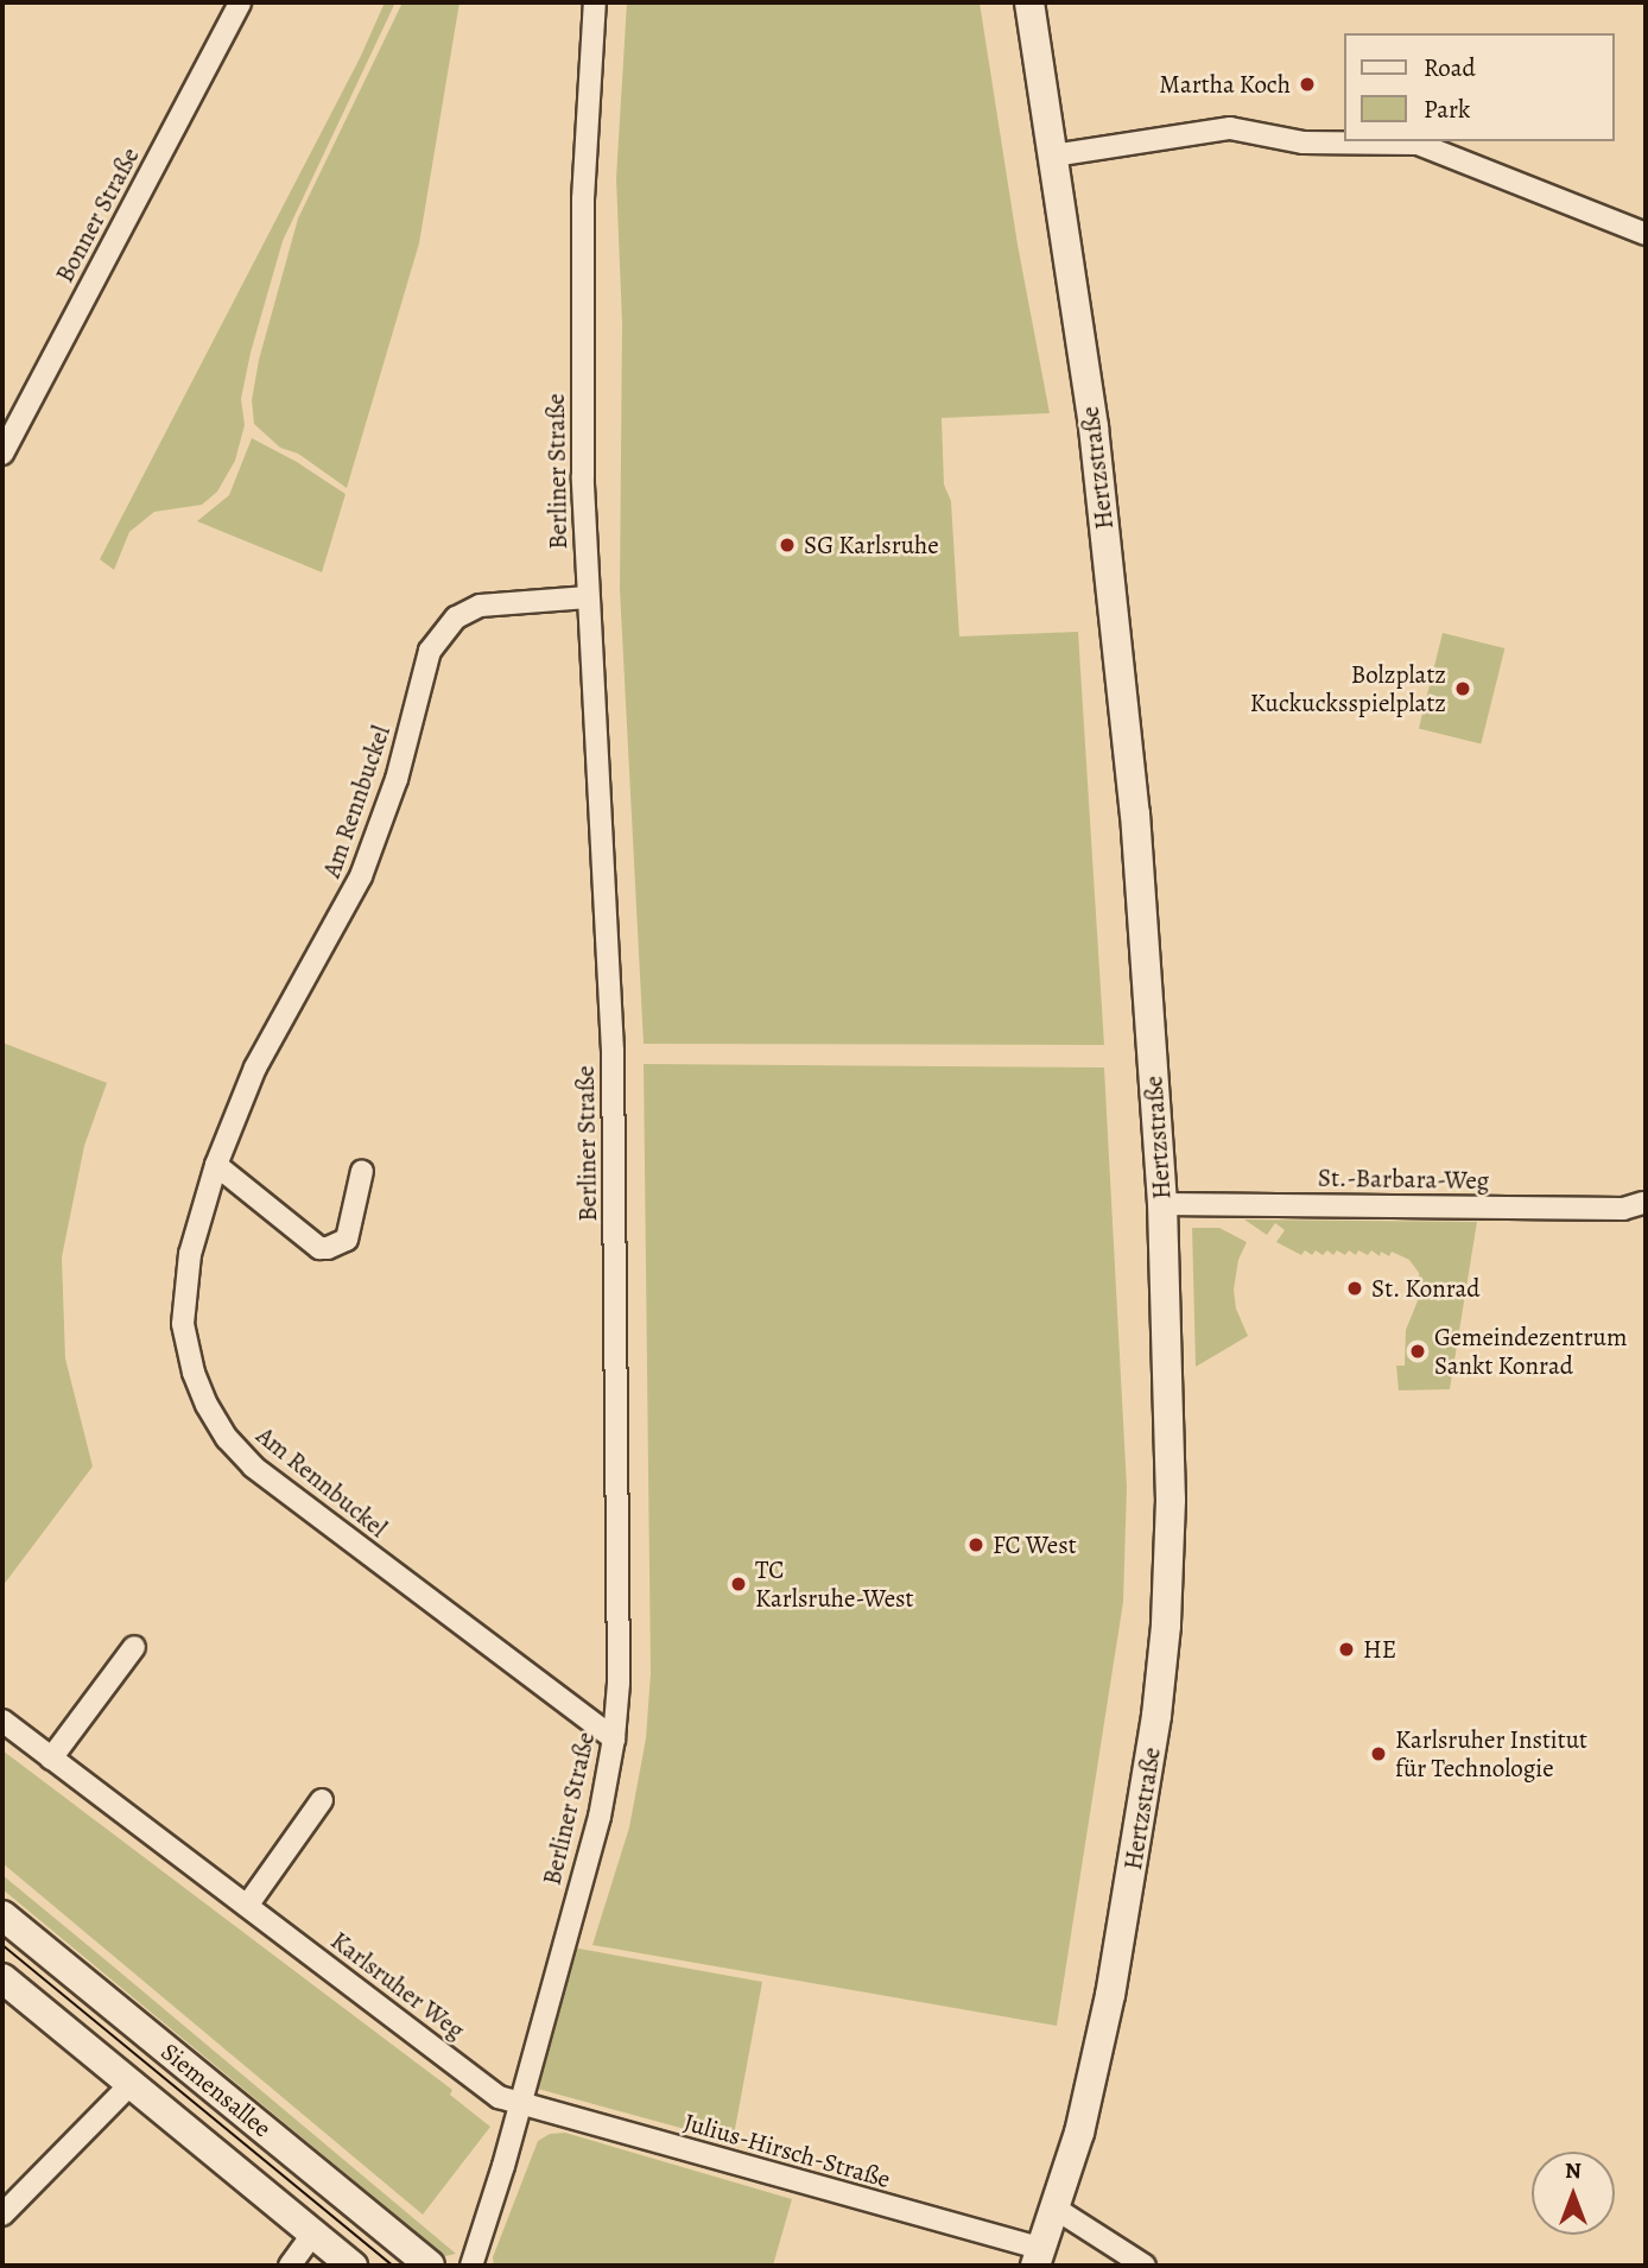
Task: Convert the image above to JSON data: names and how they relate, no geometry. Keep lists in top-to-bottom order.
{
  "streets": {
    "main road": ["Hertzstraße", "Siemensallee"],
    "street": [
      "Bonner Straße",
      "Berliner Straße",
      "Am Rennbuckel",
      "St.-Barbara-Weg",
      "Karlsruher Weg",
      "Julius-Hirsch-Straße"
    ]
  },
  "crossings": [
    ["Hertzstraße", "St.-Barbara-Weg"],
    ["Hertzstraße", "Julius-Hirsch-Straße"],
    ["Berliner Straße", "Am Rennbuckel"],
    ["Berliner Straße", "Karlsruher Weg"],
    ["Berliner Straße", "Julius-Hirsch-Straße"],
    ["Karlsruher Weg", "Julius-Hirsch-Straße"]
  ],
  "places": [
    "Martha Koch",
    "SG Karlsruhe",
    "Bolzplatz Kuckucksspielplatz",
    "St. Konrad",
    "Gemeindezentrum Sankt Konrad",
    "FC West",
    "TC Karlsruhe-West",
    "HE",
    "Karlsruher Institut für Technologie"
  ],
  "legend": ["Road", "Park"],
  "north": "top"
}
